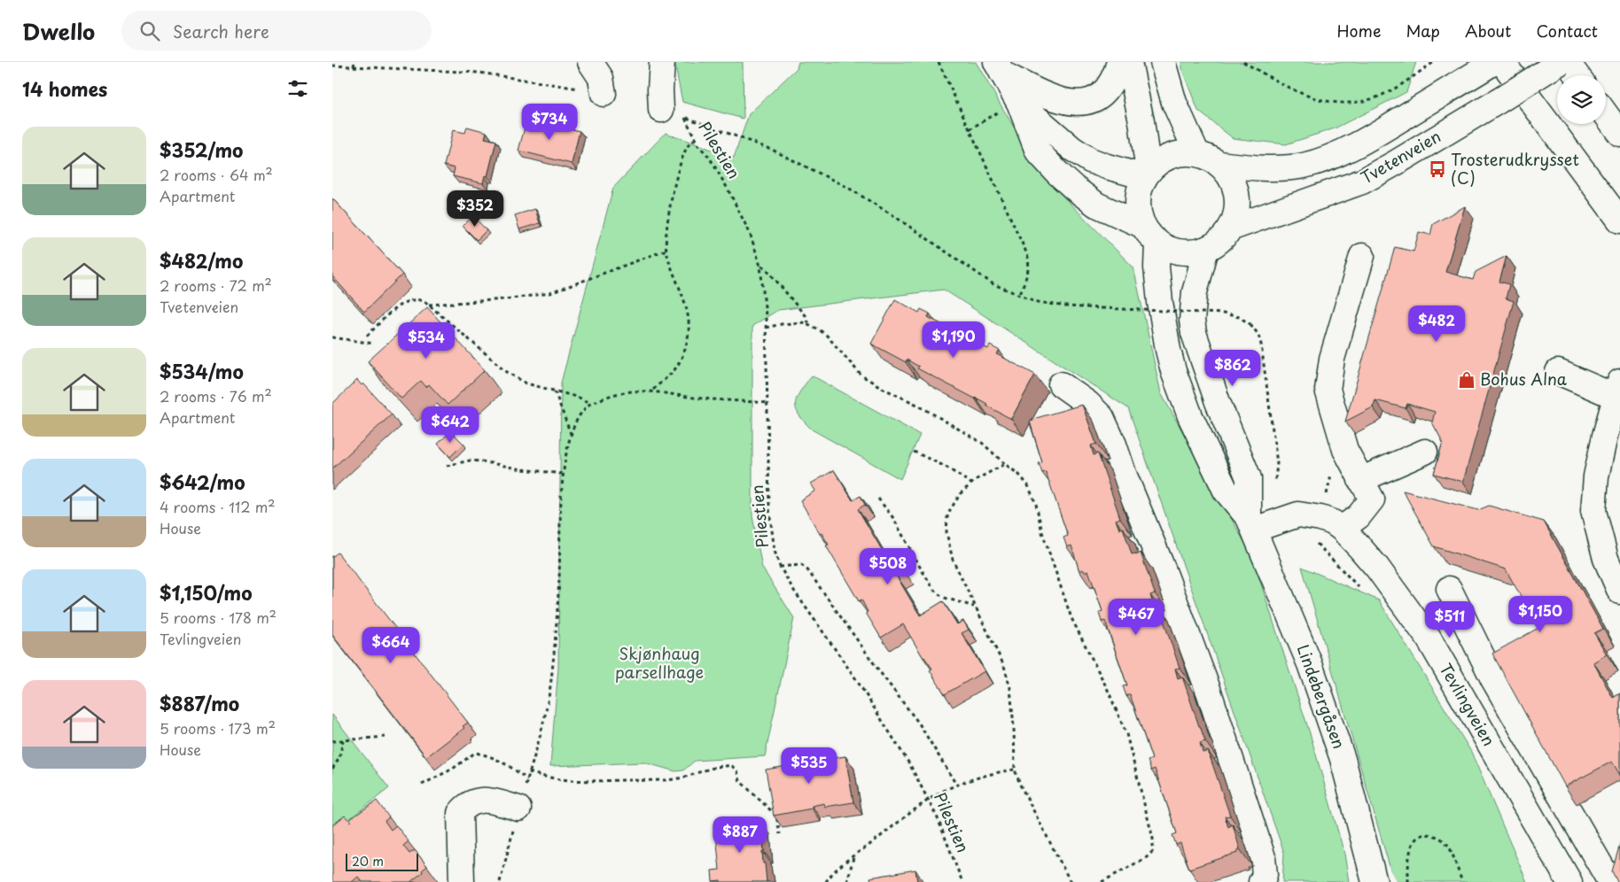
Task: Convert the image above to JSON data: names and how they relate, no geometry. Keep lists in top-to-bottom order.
{
  "streets": {
    "main road": ["Tvetenveien", "Lindebergåsen", "Tevlingveien"],
    "path": ["Pilestien"]
  },
  "crossings": [
    ["Tvetenveien", "Lindebergåsen"],
    ["Lindebergåsen", "Tevlingveien"]
  ],
  "parks": ["Skjønhaug parsellhage"],
  "places": {
    "bus stop": ["Trosterudkrysset (C)"],
    "shop": ["Bohus Alna"]
  },
  "scale_bar": "20 m",
  "page": {
    "header": "Dwello",
    "search": "Search here",
    "nav": [
      "Home",
      "Map",
      "About",
      "Contact"
    ],
    "heading": "14 homes",
    "price": [
      "$734",
      "$352",
      "$482",
      "$1,190",
      "$534",
      "$862",
      "$642",
      "$508",
      "$1,150",
      "$467",
      "$511",
      "$664",
      "$535",
      "$887"
    ],
    "list": [
      {
        "name": "$352/mo",
        "note": "2 rooms · 64 m² · Apartment"
      },
      {
        "name": "$482/mo",
        "note": "2 rooms · 72 m² · Tvetenveien"
      },
      {
        "name": "$534/mo",
        "note": "2 rooms · 76 m² · Apartment"
      },
      {
        "name": "$642/mo",
        "note": "4 rooms · 112 m² · House"
      },
      {
        "name": "$1,150/mo",
        "note": "5 rooms · 178 m² · Tevlingveien"
      },
      {
        "name": "$887/mo",
        "note": "5 rooms · 173 m² · House"
      }
    ],
    "scale": "20 m"
  }
}
